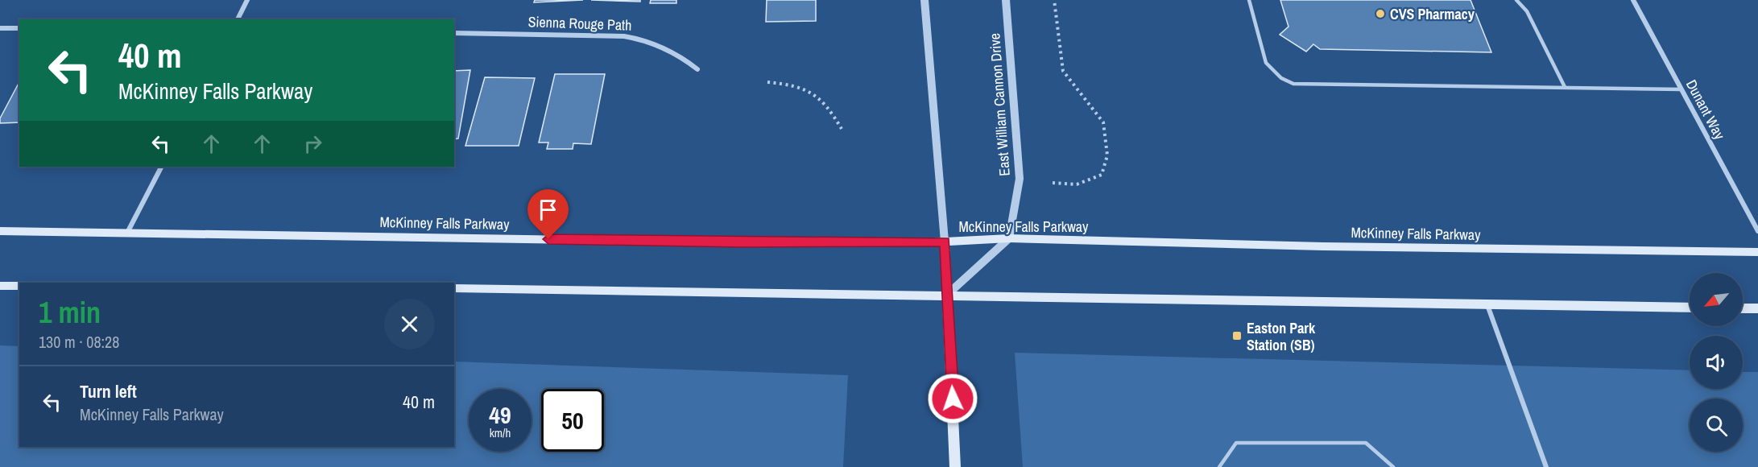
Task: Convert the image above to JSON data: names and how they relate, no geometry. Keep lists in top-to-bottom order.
{
  "streets": {
    "main road": ["McKinney Falls Parkway"],
    "street": ["Sienna Rouge Path", "East William Cannon Drive", "Dunant Way"]
  },
  "crossings": [
    ["East William Cannon Drive", "McKinney Falls Parkway"]
  ],
  "places": {
    "other": ["CVS Pharmacy"],
    "transit": ["Easton Park Station (SB)"]
  },
  "north": "bottom left",
  "page": {
    "turn": ["40 m", "McKinney Falls Parkway"],
    "heading": ["1 min", "130 m · 08:28"],
    "list": [
      {
        "name": "Turn left",
        "note": "McKinney Falls Parkway",
        "value": "40 m"
      }
    ],
    "speed": "49 km/h",
    "limit": "50"
  }
}
